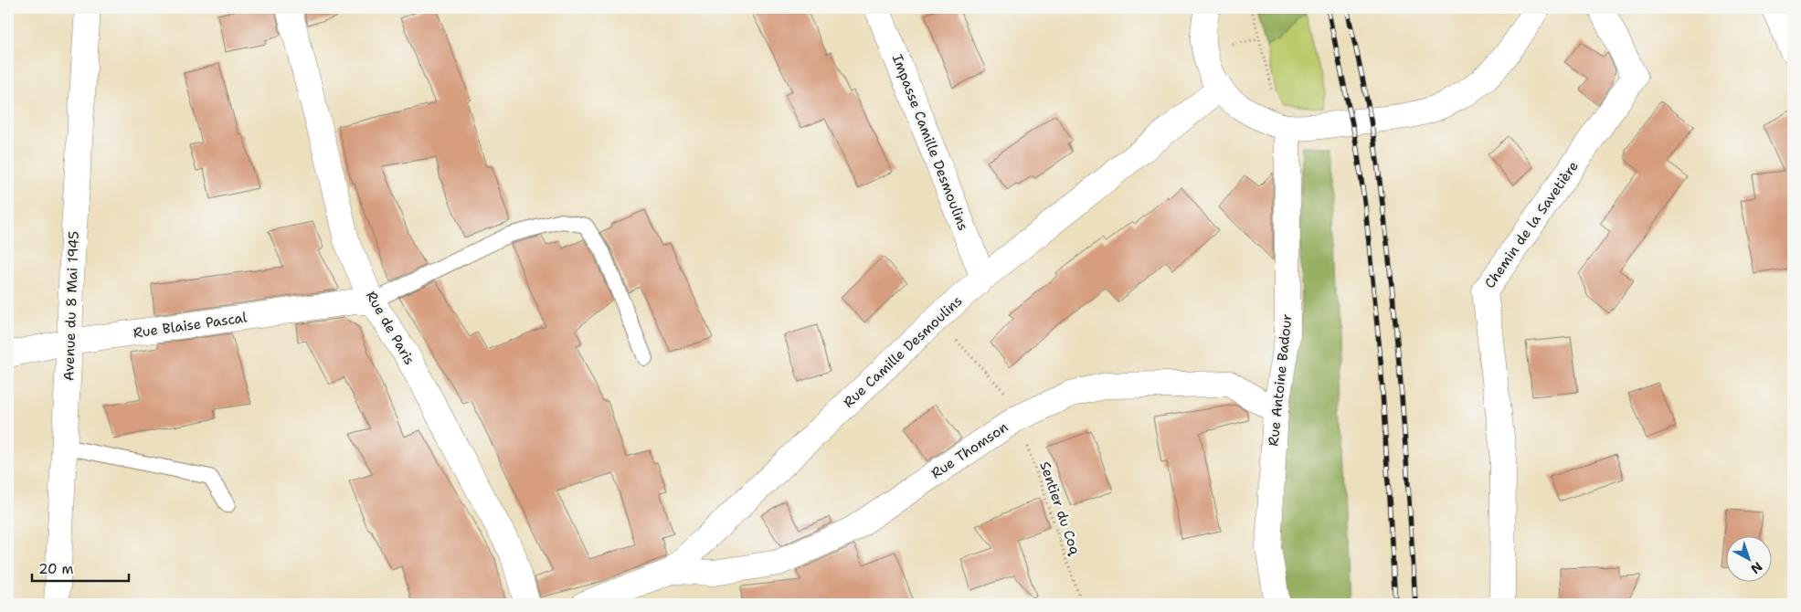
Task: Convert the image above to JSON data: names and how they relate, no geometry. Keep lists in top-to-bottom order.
{
  "streets": {
    "street": [
      "Impasse Camille Desmoulins",
      "Chemin de la Savetière",
      "Avenue du 8 Mai 1945",
      "Rue Blaise Pascal",
      "Rue de Paris",
      "Rue Camille Desmoulins",
      "Rue Antoine Badour",
      "Rue Thomson"
    ],
    "path": ["Sentier du Coq"]
  },
  "crossings": [
    ["Impasse Camille Desmoulins", "Rue Camille Desmoulins"],
    ["Avenue du 8 Mai 1945", "Rue Blaise Pascal"],
    ["Rue Blaise Pascal", "Rue de Paris"],
    ["Rue Camille Desmoulins", "Rue Thomson"],
    ["Rue Antoine Badour", "Rue Thomson"],
    ["Rue Thomson", "Sentier du Coq"]
  ],
  "scale_bar": "20 m",
  "north": "bottom right"
}
